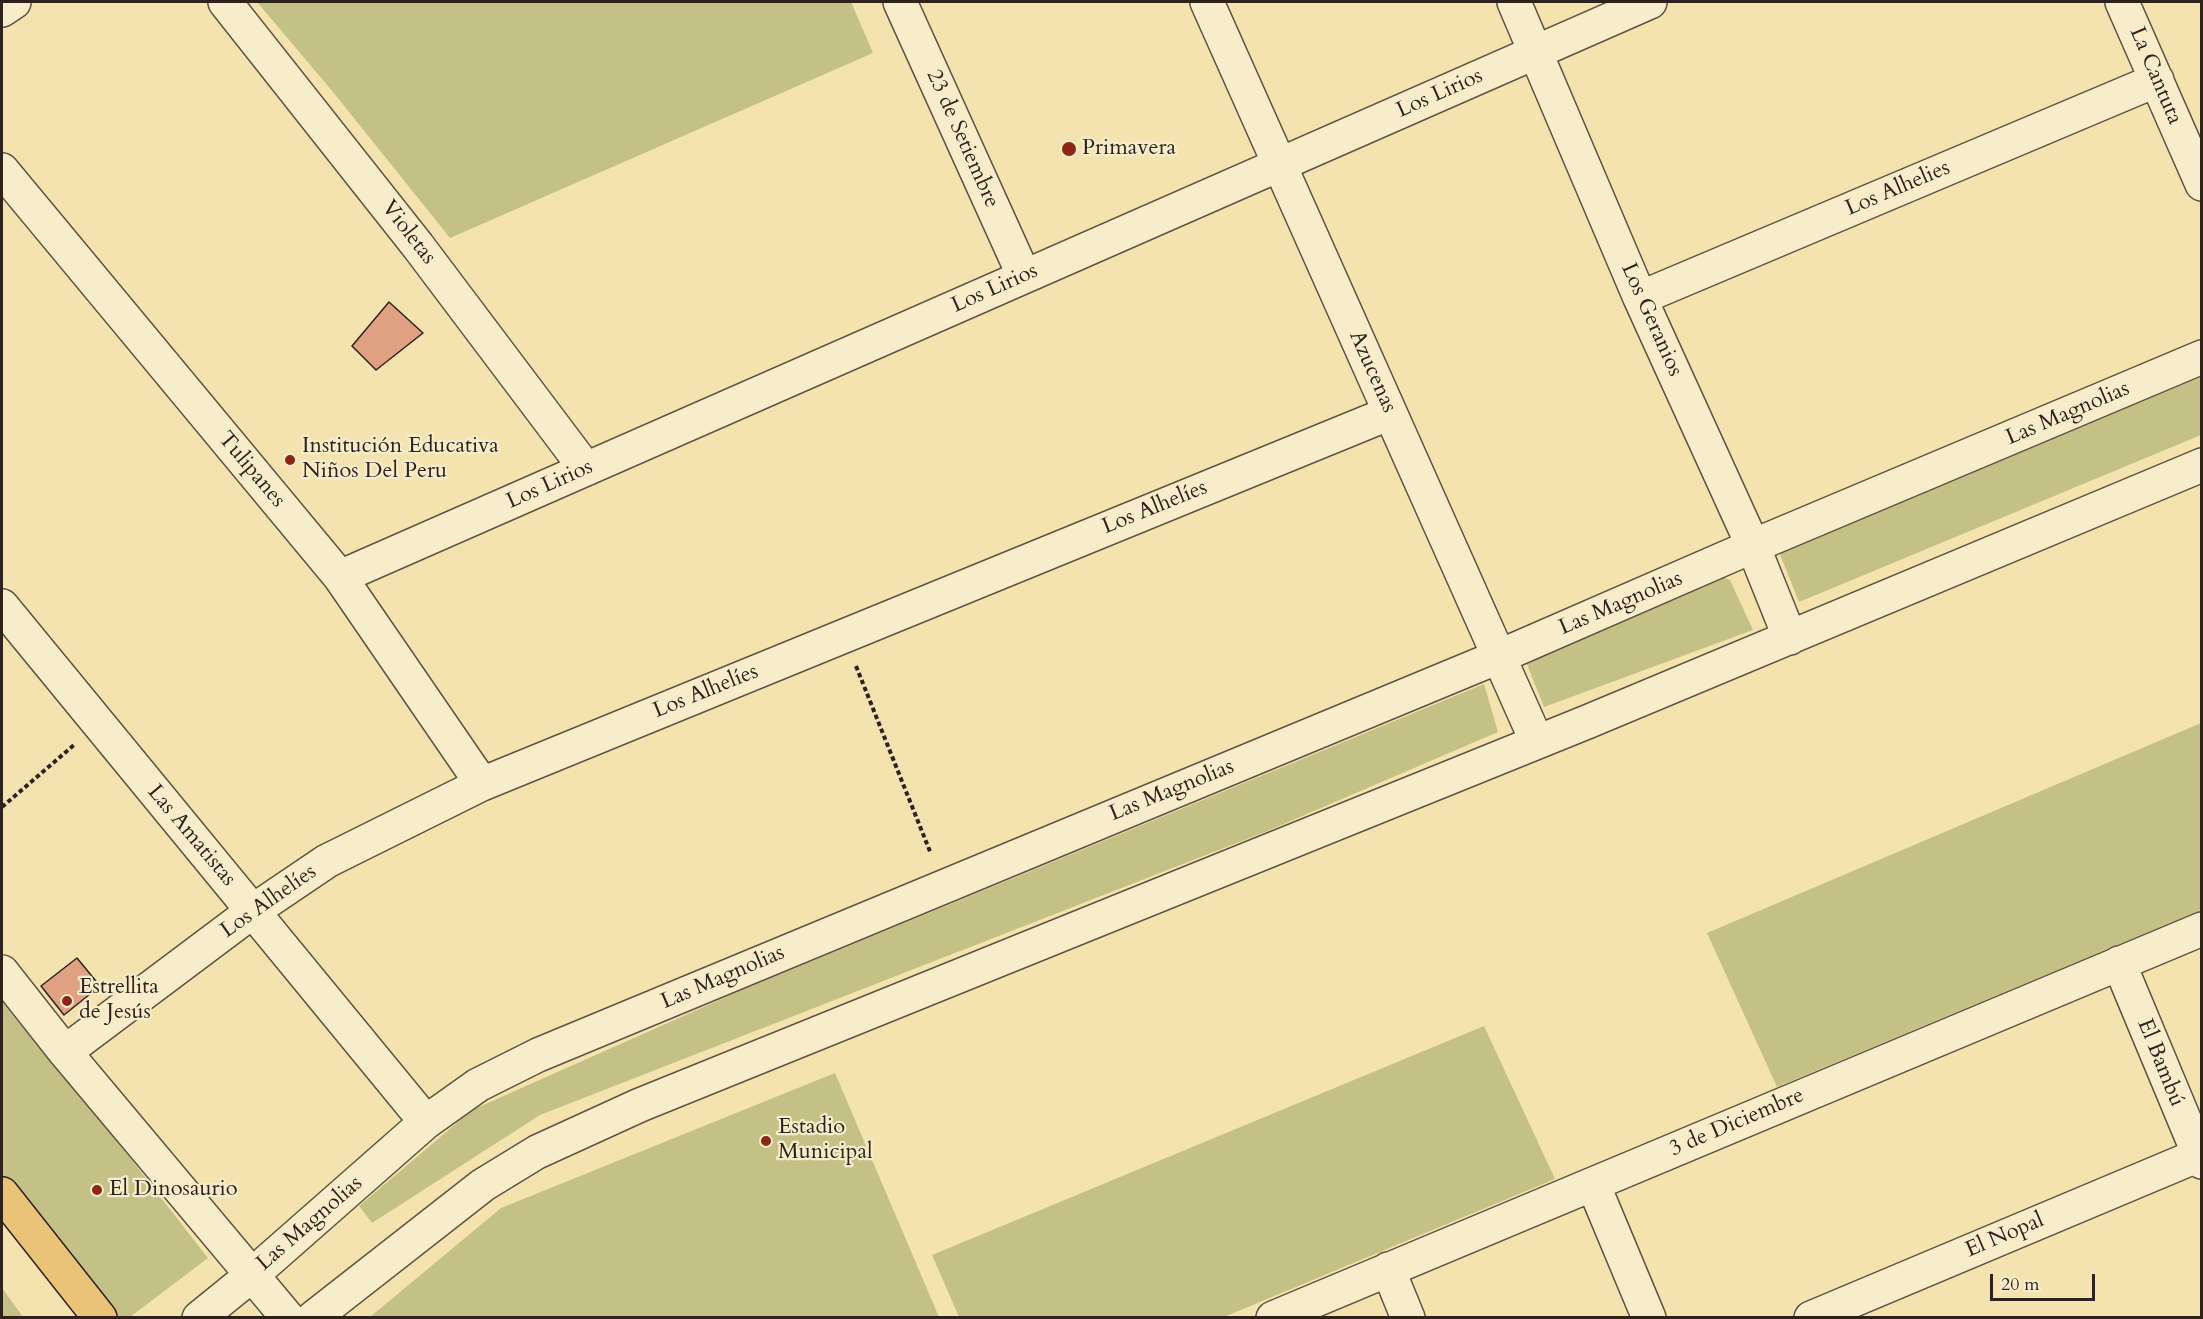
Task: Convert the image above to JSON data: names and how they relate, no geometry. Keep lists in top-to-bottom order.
{
  "streets": {
    "street": [
      "La Cantuta",
      "Los Lirios",
      "23 de Setiembre",
      "Los Alhelies",
      "Violetas",
      "Los Geranios",
      "Azucenas",
      "Las Magnolias",
      "Tulipanes",
      "Los Alhelíes",
      "Las Amatistas",
      "El Bambú",
      "3 de Diciembre",
      "El Nopal"
    ]
  },
  "crossings": [
    ["La Cantuta", "Los Alhelies"],
    ["Los Lirios", "23 de Setiembre"],
    ["Los Lirios", "Violetas"],
    ["Los Lirios", "Los Geranios"],
    ["Los Lirios", "Azucenas"],
    ["Los Lirios", "Tulipanes"],
    ["Los Alhelies", "Los Geranios"],
    ["Los Geranios", "Las Magnolias"],
    ["Azucenas", "Las Magnolias"],
    ["Azucenas", "Los Alhelíes"],
    ["Las Magnolias", "Las Amatistas"],
    ["Tulipanes", "Los Alhelíes"],
    ["Los Alhelíes", "Las Amatistas"],
    ["El Bambú", "3 de Diciembre"],
    ["El Bambú", "El Nopal"]
  ],
  "places": [
    "Primavera",
    "Institución Educativa Niños Del Peru",
    "Estrellita de Jesús",
    "Estadio Municipal",
    "El Dinosaurio"
  ],
  "scale_bar": "20 m"
}
